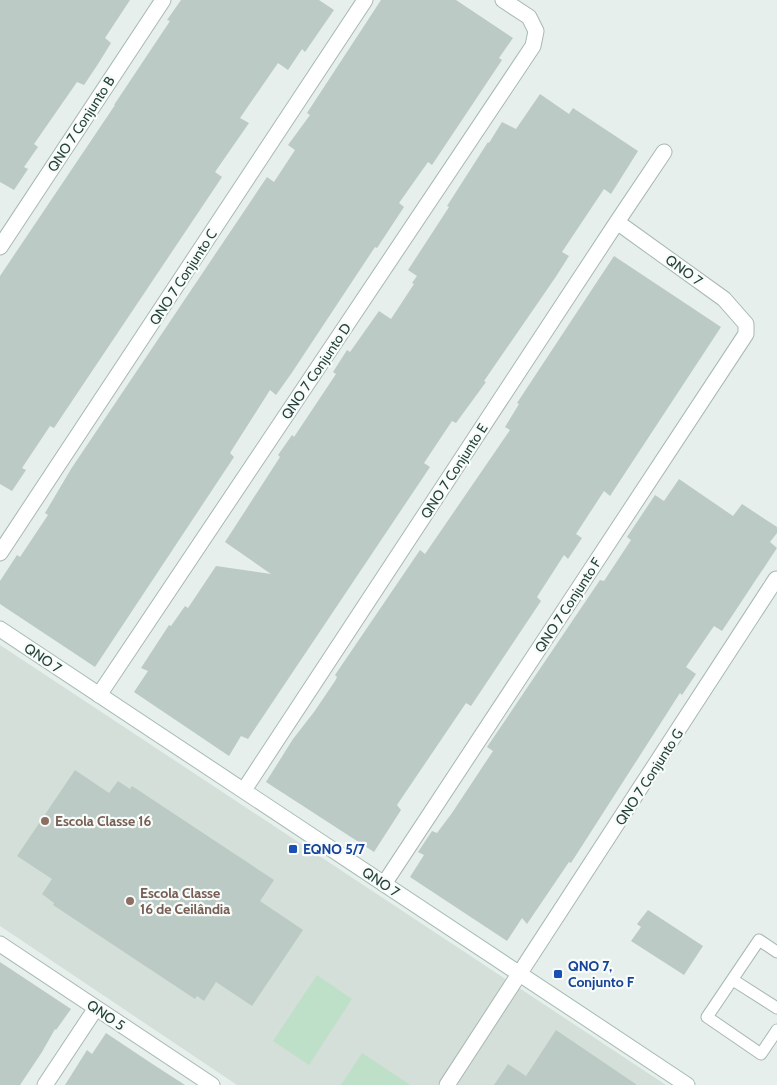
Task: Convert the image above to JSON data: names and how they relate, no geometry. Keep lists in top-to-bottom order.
{
  "streets": {
    "street": [
      "QNO 7 Conjunto B",
      "QNO 7",
      "QNO 7 Conjunto C",
      "QNO 7 Conjunto D",
      "QNO 7 Conjunto E",
      "QNO 7 Conjunto F",
      "QNO 7 Conjunto G",
      "QNO 5"
    ]
  },
  "crossings": [
    ["QNO 7", "QNO 7 Conjunto D"],
    ["QNO 7", "QNO 7 Conjunto E"],
    ["QNO 7", "QNO 7 Conjunto F"],
    ["QNO 7", "QNO 7 Conjunto G"]
  ],
  "places": {
    "other": ["Escola Classe 16", "Escola Classe 16 de Ceilândia"],
    "transit": ["EQNO 5/7", "QNO 7, Conjunto F"]
  }
}
